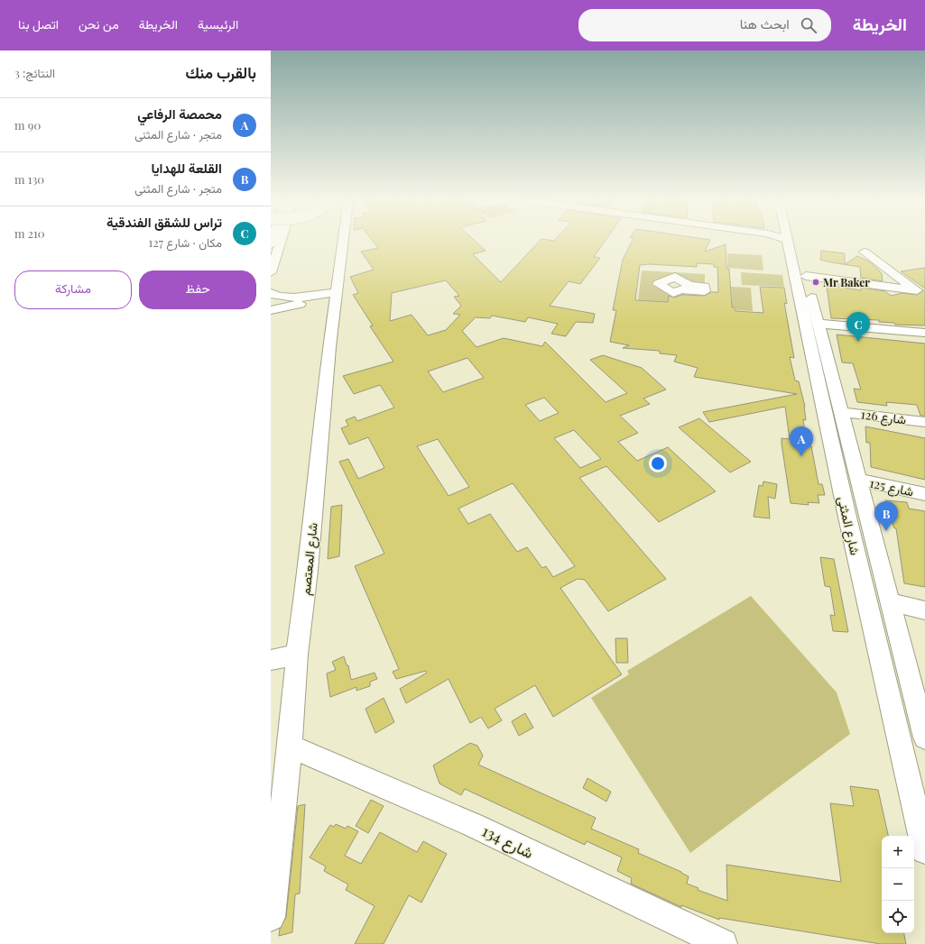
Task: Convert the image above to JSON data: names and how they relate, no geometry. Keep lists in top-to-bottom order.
{
  "streets": {
    "street": [
      "شارع 126",
      "شارع 125",
      "شارع المثنى",
      "شارع المعتصم",
      "شارع 134"
    ]
  },
  "crossings": [
    ["شارع 126", "شارع المثنى"],
    ["شارع 125", "شارع المثنى"],
    ["شارع المعتصم", "شارع 134"]
  ],
  "places": ["Mr Baker"],
  "page": {
    "header": "الخريطة",
    "search": "ابحث هنا",
    "nav": [
      "الرئيسية",
      "الخريطة",
      "من نحن",
      "اتصل بنا"
    ],
    "heading": ["بالقرب منك", "النتائج: 3"],
    "list": [
      {
        "mark": "A",
        "name": "محمصة الرفاعي",
        "note": "متجر · شارع المثنى",
        "value": "90 m"
      },
      {
        "mark": "B",
        "name": "القلعة للهدايا",
        "note": "متجر · شارع المثنى",
        "value": "130 m"
      },
      {
        "mark": "C",
        "name": "تراس للشقق الفندقية",
        "note": "مكان · شارع 127",
        "value": "210 m"
      }
    ],
    "buttons": ["حفظ", "مشاركة"],
    "pins": ["C", "A", "B"],
    "map_buttons": ["+", "−"]
  }
}
